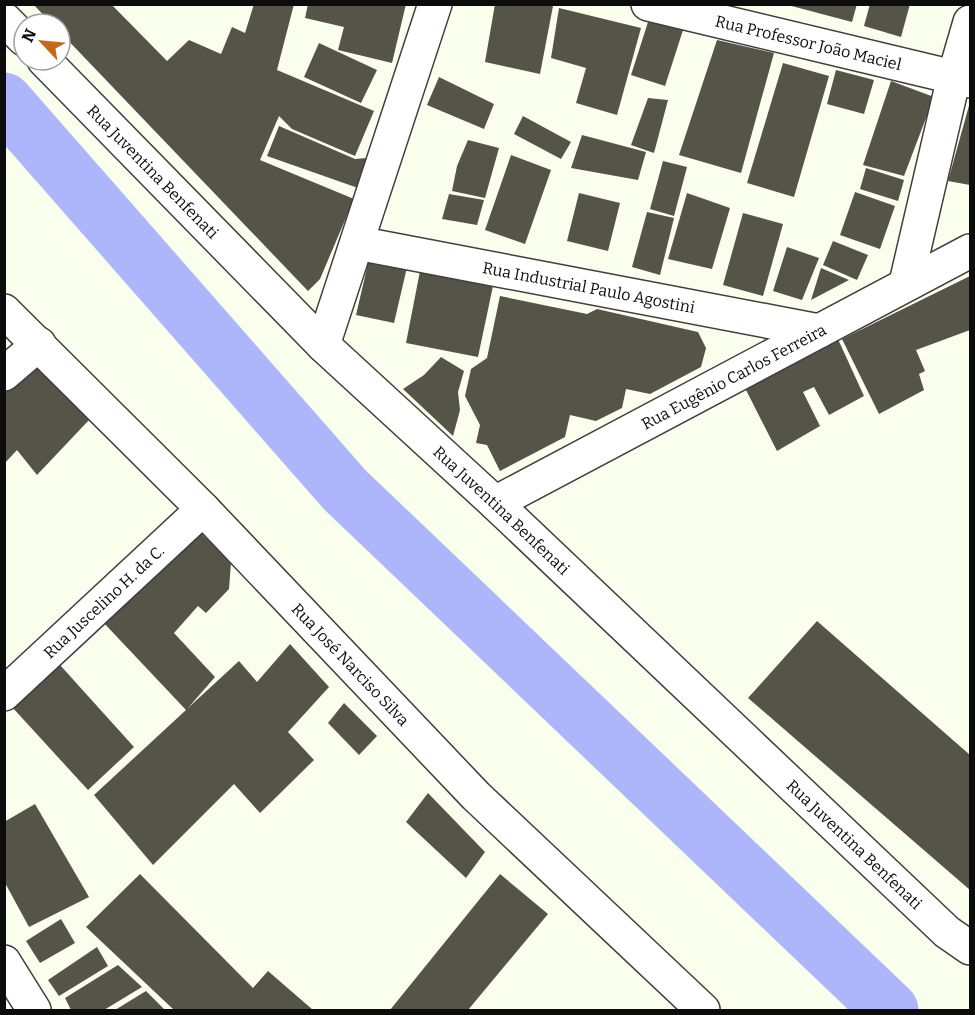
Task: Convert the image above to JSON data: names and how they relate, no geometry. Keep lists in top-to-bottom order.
{
  "streets": {
    "street": [
      "Rua Professor João Maciel",
      "Rua Juventina Benfenati",
      "Rua Industrial Paulo Agostini",
      "Rua Eugênio Carlos Ferreira",
      "Rua Juscelino H. da C.",
      "Rua José Narciso Silva"
    ]
  },
  "crossings": [
    ["Rua Juventina Benfenati", "Rua Eugênio Carlos Ferreira"],
    ["Rua Industrial Paulo Agostini", "Rua Eugênio Carlos Ferreira"],
    ["Rua Juscelino H. da C.", "Rua José Narciso Silva"]
  ],
  "north": "top left"
}
